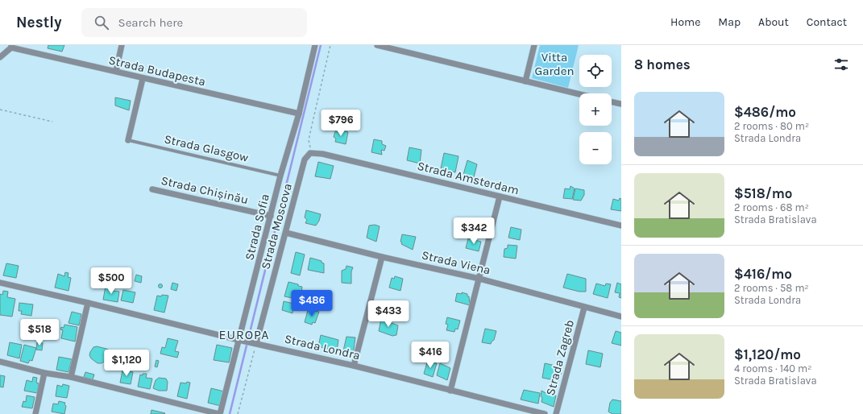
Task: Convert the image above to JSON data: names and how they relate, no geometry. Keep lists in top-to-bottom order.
{
  "streets": {
    "street": [
      "Strada Budapesta",
      "Strada Amsterdam",
      "Strada Chișinău",
      "Strada Moscova",
      "Strada Sofia",
      "Strada Viena",
      "Strada Londra",
      "Strada Zagreb"
    ],
    "lane": ["Strada Glasgow"]
  },
  "crossings": [
    ["Strada Budapesta", "Strada Sofia"],
    ["Strada Glasgow", "Strada Sofia"],
    ["Strada Amsterdam", "Strada Moscova"],
    ["Strada Chișinău", "Strada Sofia"],
    ["Strada Moscova", "Strada Viena"],
    ["Strada Moscova", "Strada Londra"],
    ["Strada Sofia", "Strada Londra"],
    ["Strada Viena", "Strada Zagreb"]
  ],
  "districts": ["EUROPA"],
  "parks": ["Vitta Garden"],
  "page": {
    "header": "Nestly",
    "search": "Search here",
    "nav": [
      "Home",
      "Map",
      "About",
      "Contact"
    ],
    "heading": "8 homes",
    "map_buttons": ["+", "−"],
    "list": [
      {
        "name": "$486/mo",
        "note": "2 rooms · 80 m² · Strada Londra"
      },
      {
        "name": "$518/mo",
        "note": "2 rooms · 68 m² · Strada Bratislava"
      },
      {
        "name": "$416/mo",
        "note": "2 rooms · 58 m² · Strada Londra"
      },
      {
        "name": "$1,120/mo",
        "note": "4 rooms · 140 m² · Strada Bratislava"
      }
    ],
    "price": [
      "$796",
      "$342",
      "$500",
      "$486",
      "$433",
      "$518",
      "$416",
      "$1,120"
    ]
  }
}
